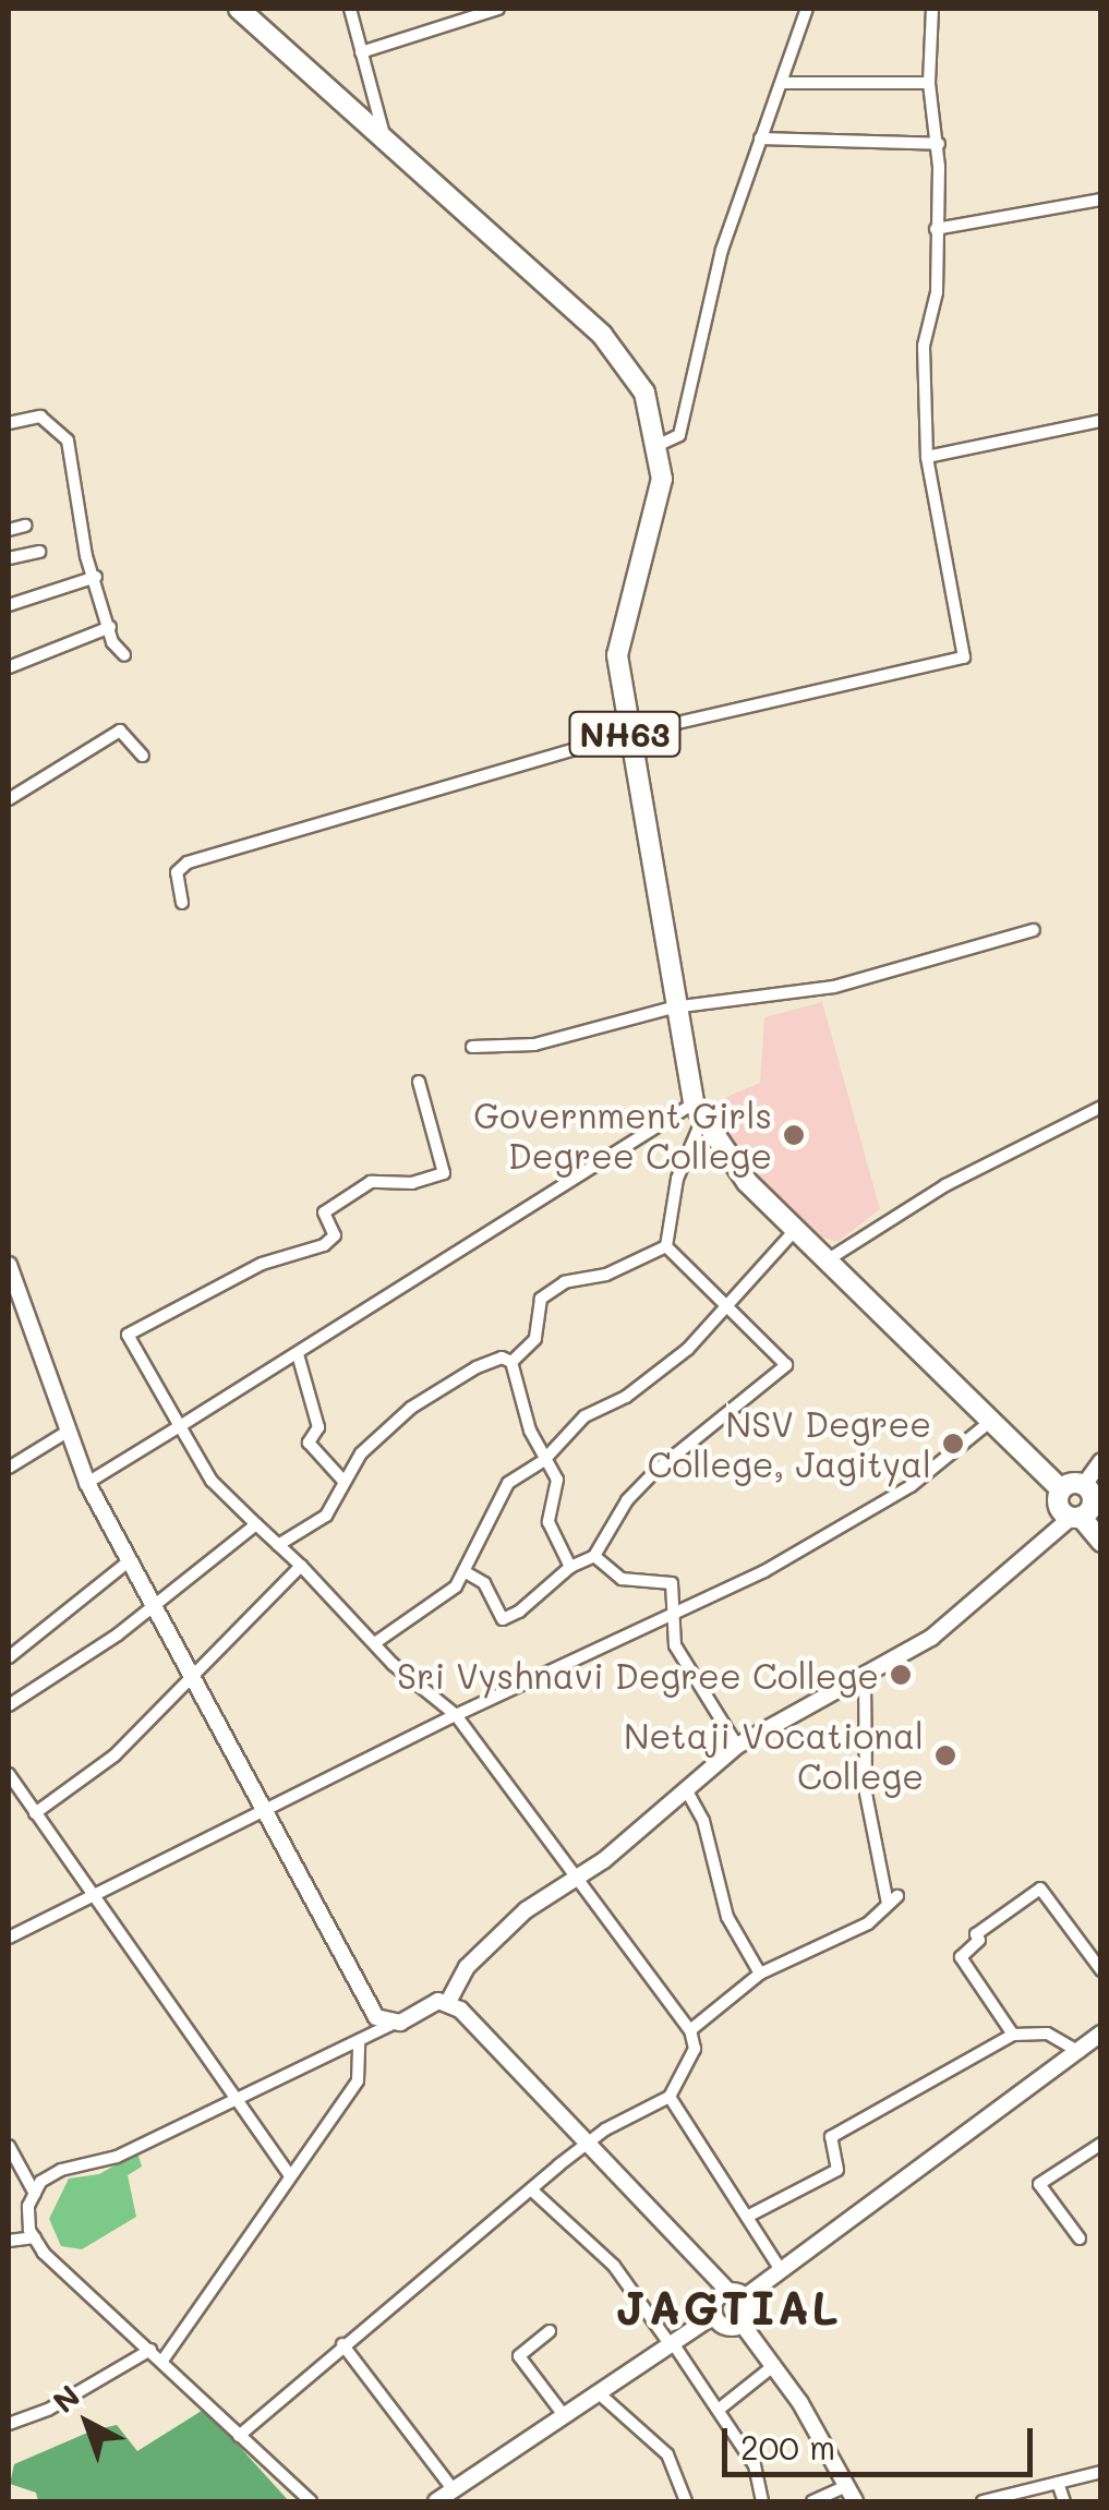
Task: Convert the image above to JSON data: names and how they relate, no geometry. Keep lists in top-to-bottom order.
{
  "streets": {
    "highway": ["NH63"]
  },
  "districts": ["JAGTIAL"],
  "places": [
    "Government Girls Degree College",
    "NSV Degree College, Jagityal",
    "Sri Vyshnavi Degree College",
    "Netaji Vocational College"
  ],
  "scale_bar": "200 m",
  "north": "top left"
}
